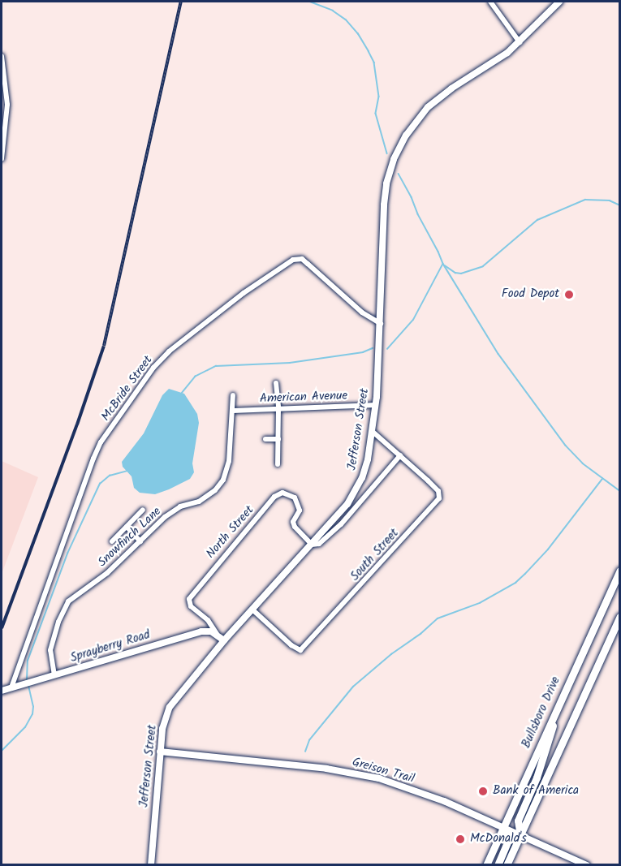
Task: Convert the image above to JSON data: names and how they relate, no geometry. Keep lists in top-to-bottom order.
{
  "streets": {
    "main road": ["Bullsboro Drive"],
    "street": [
      "McBride Street",
      "American Avenue",
      "Jefferson Street",
      "North Street",
      "Snowfinch Lane",
      "South Street",
      "Sprayberry Road",
      "Greison Trail"
    ]
  },
  "crossings": [
    ["McBride Street", "Jefferson Street"],
    ["McBride Street", "Sprayberry Road"],
    ["American Avenue", "Jefferson Street"],
    ["American Avenue", "Snowfinch Lane"],
    ["Jefferson Street", "North Street"],
    ["Jefferson Street", "South Street"],
    ["Jefferson Street", "Greison Trail"],
    ["North Street", "Sprayberry Road"],
    ["Snowfinch Lane", "Sprayberry Road"],
    ["Bullsboro Drive", "Greison Trail"]
  ],
  "places": ["Food Depot", "Bank of America", "McDonald's"]
}
